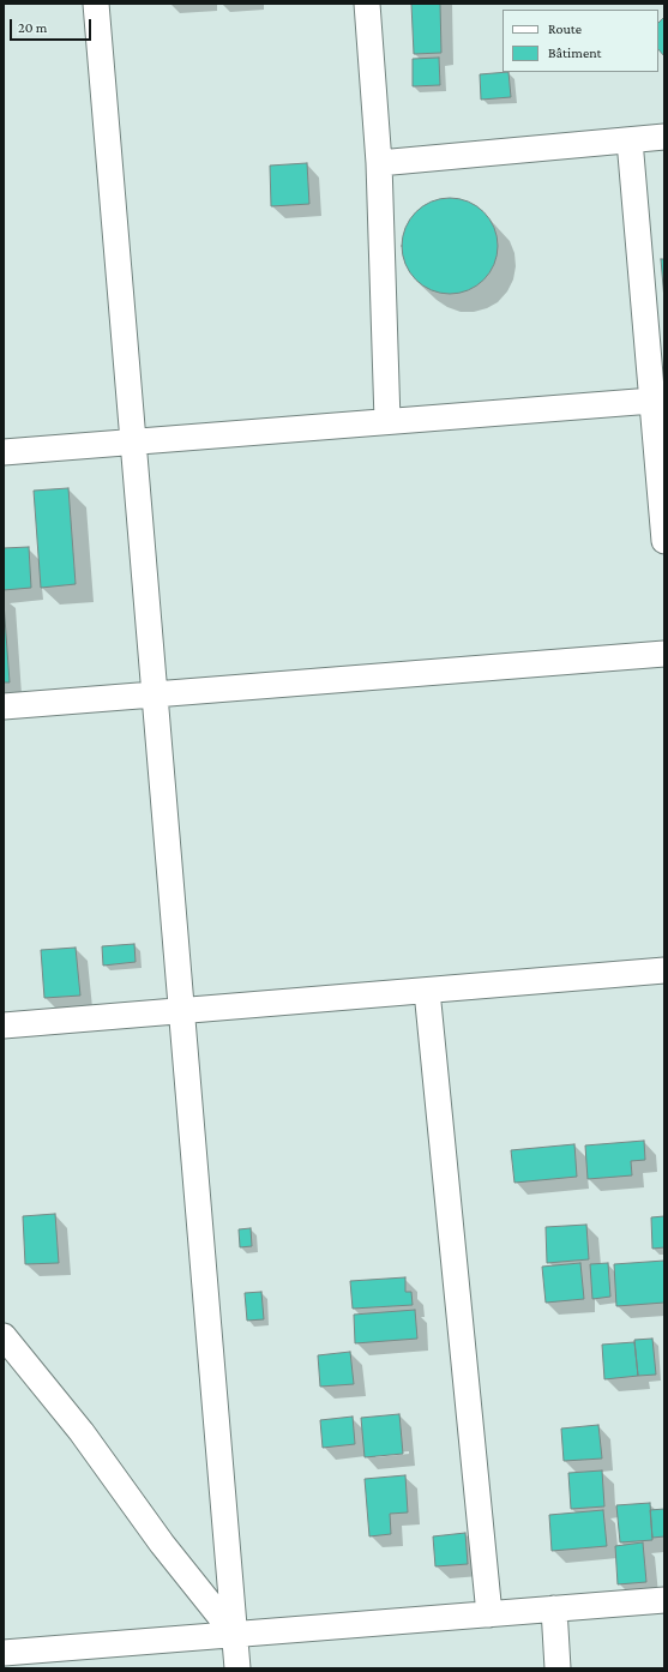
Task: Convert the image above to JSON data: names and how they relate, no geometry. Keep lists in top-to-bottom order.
{
  "legend": ["Route", "Bâtiment"],
  "scale_bar": "20 m"
}
